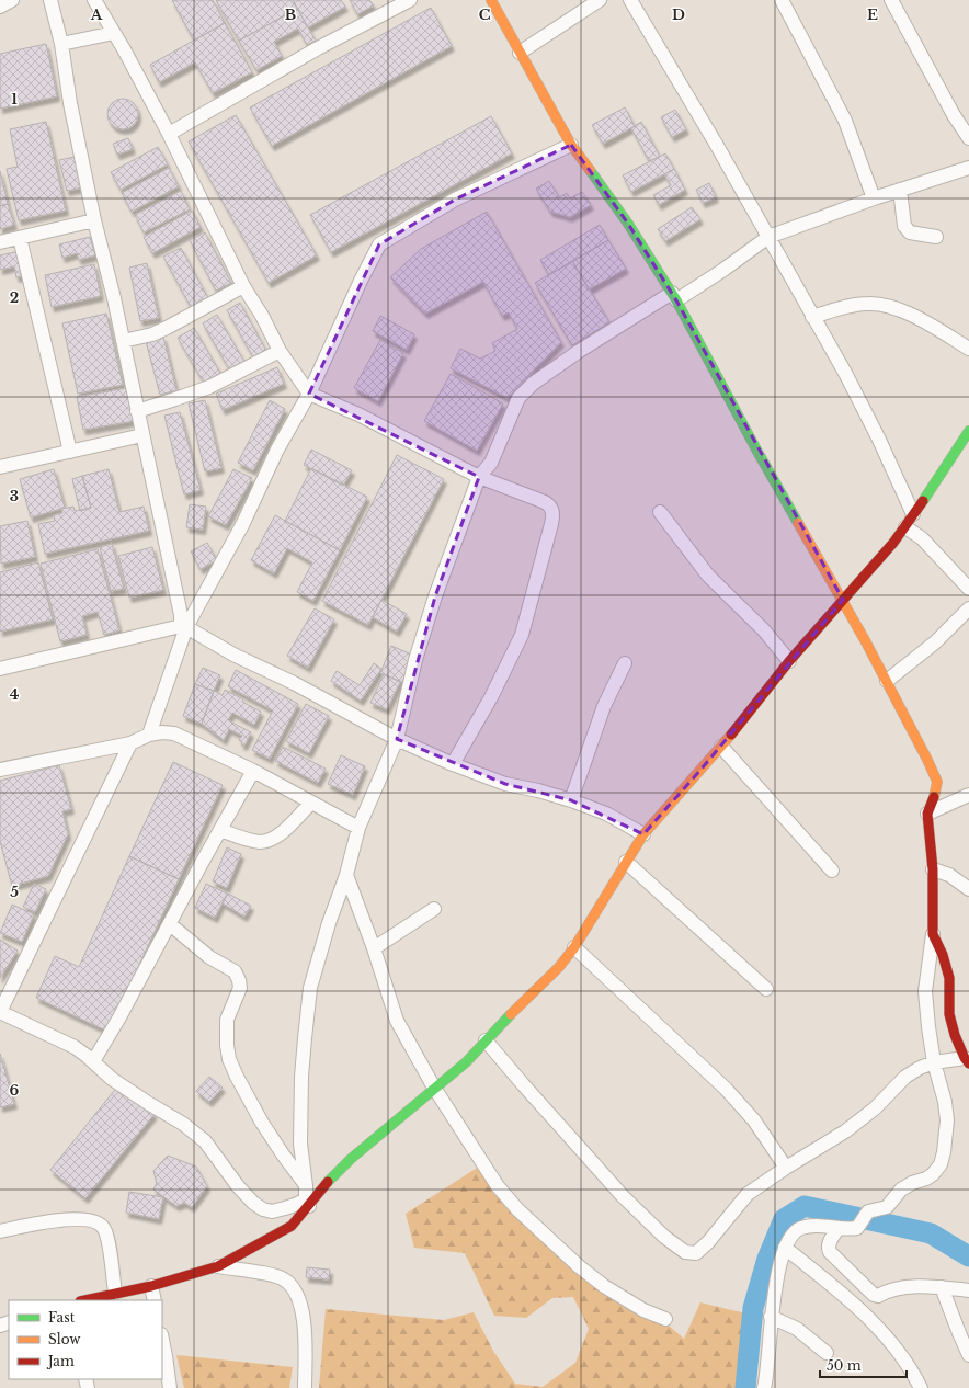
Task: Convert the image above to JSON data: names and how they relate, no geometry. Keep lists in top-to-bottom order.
{
  "legend": ["Fast", "Slow", "Jam"],
  "scale_bar": "50 m",
  "grid": {
    "columns": [
      "A",
      "B",
      "C",
      "D",
      "E"
    ],
    "rows": [
      "1",
      "2",
      "3",
      "4",
      "5",
      "6"
    ]
  }
}
